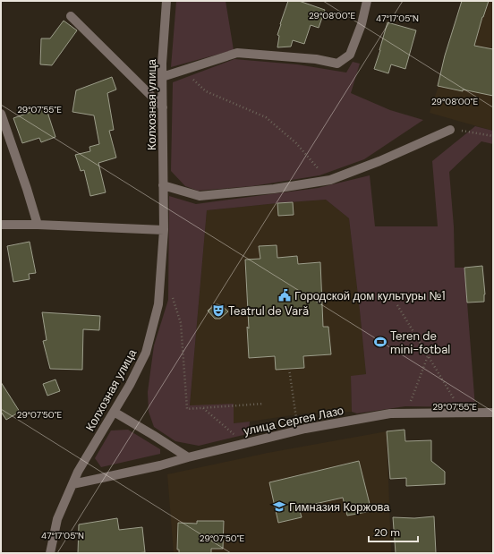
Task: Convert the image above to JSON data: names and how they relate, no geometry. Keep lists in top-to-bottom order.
{
  "streets": {
    "street": ["Колхозная улица", "улица Сергея Лазо"]
  },
  "crossings": [
    ["Колхозная улица", "улица Сергея Лазо"]
  ],
  "places": {
    "public building": ["Городской дом культуры №1"],
    "theatre": ["Teatrul de Vară"],
    "sports": ["Teren de mini-fotbal"],
    "school or university": ["Гимназия Коржова"]
  },
  "scale_bar": "20 m",
  "coordinates": [
    "29°08'00\"E",
    "47°17'05\"N",
    "29°07'55\"E",
    "29°07'50\"E"
  ]
}
